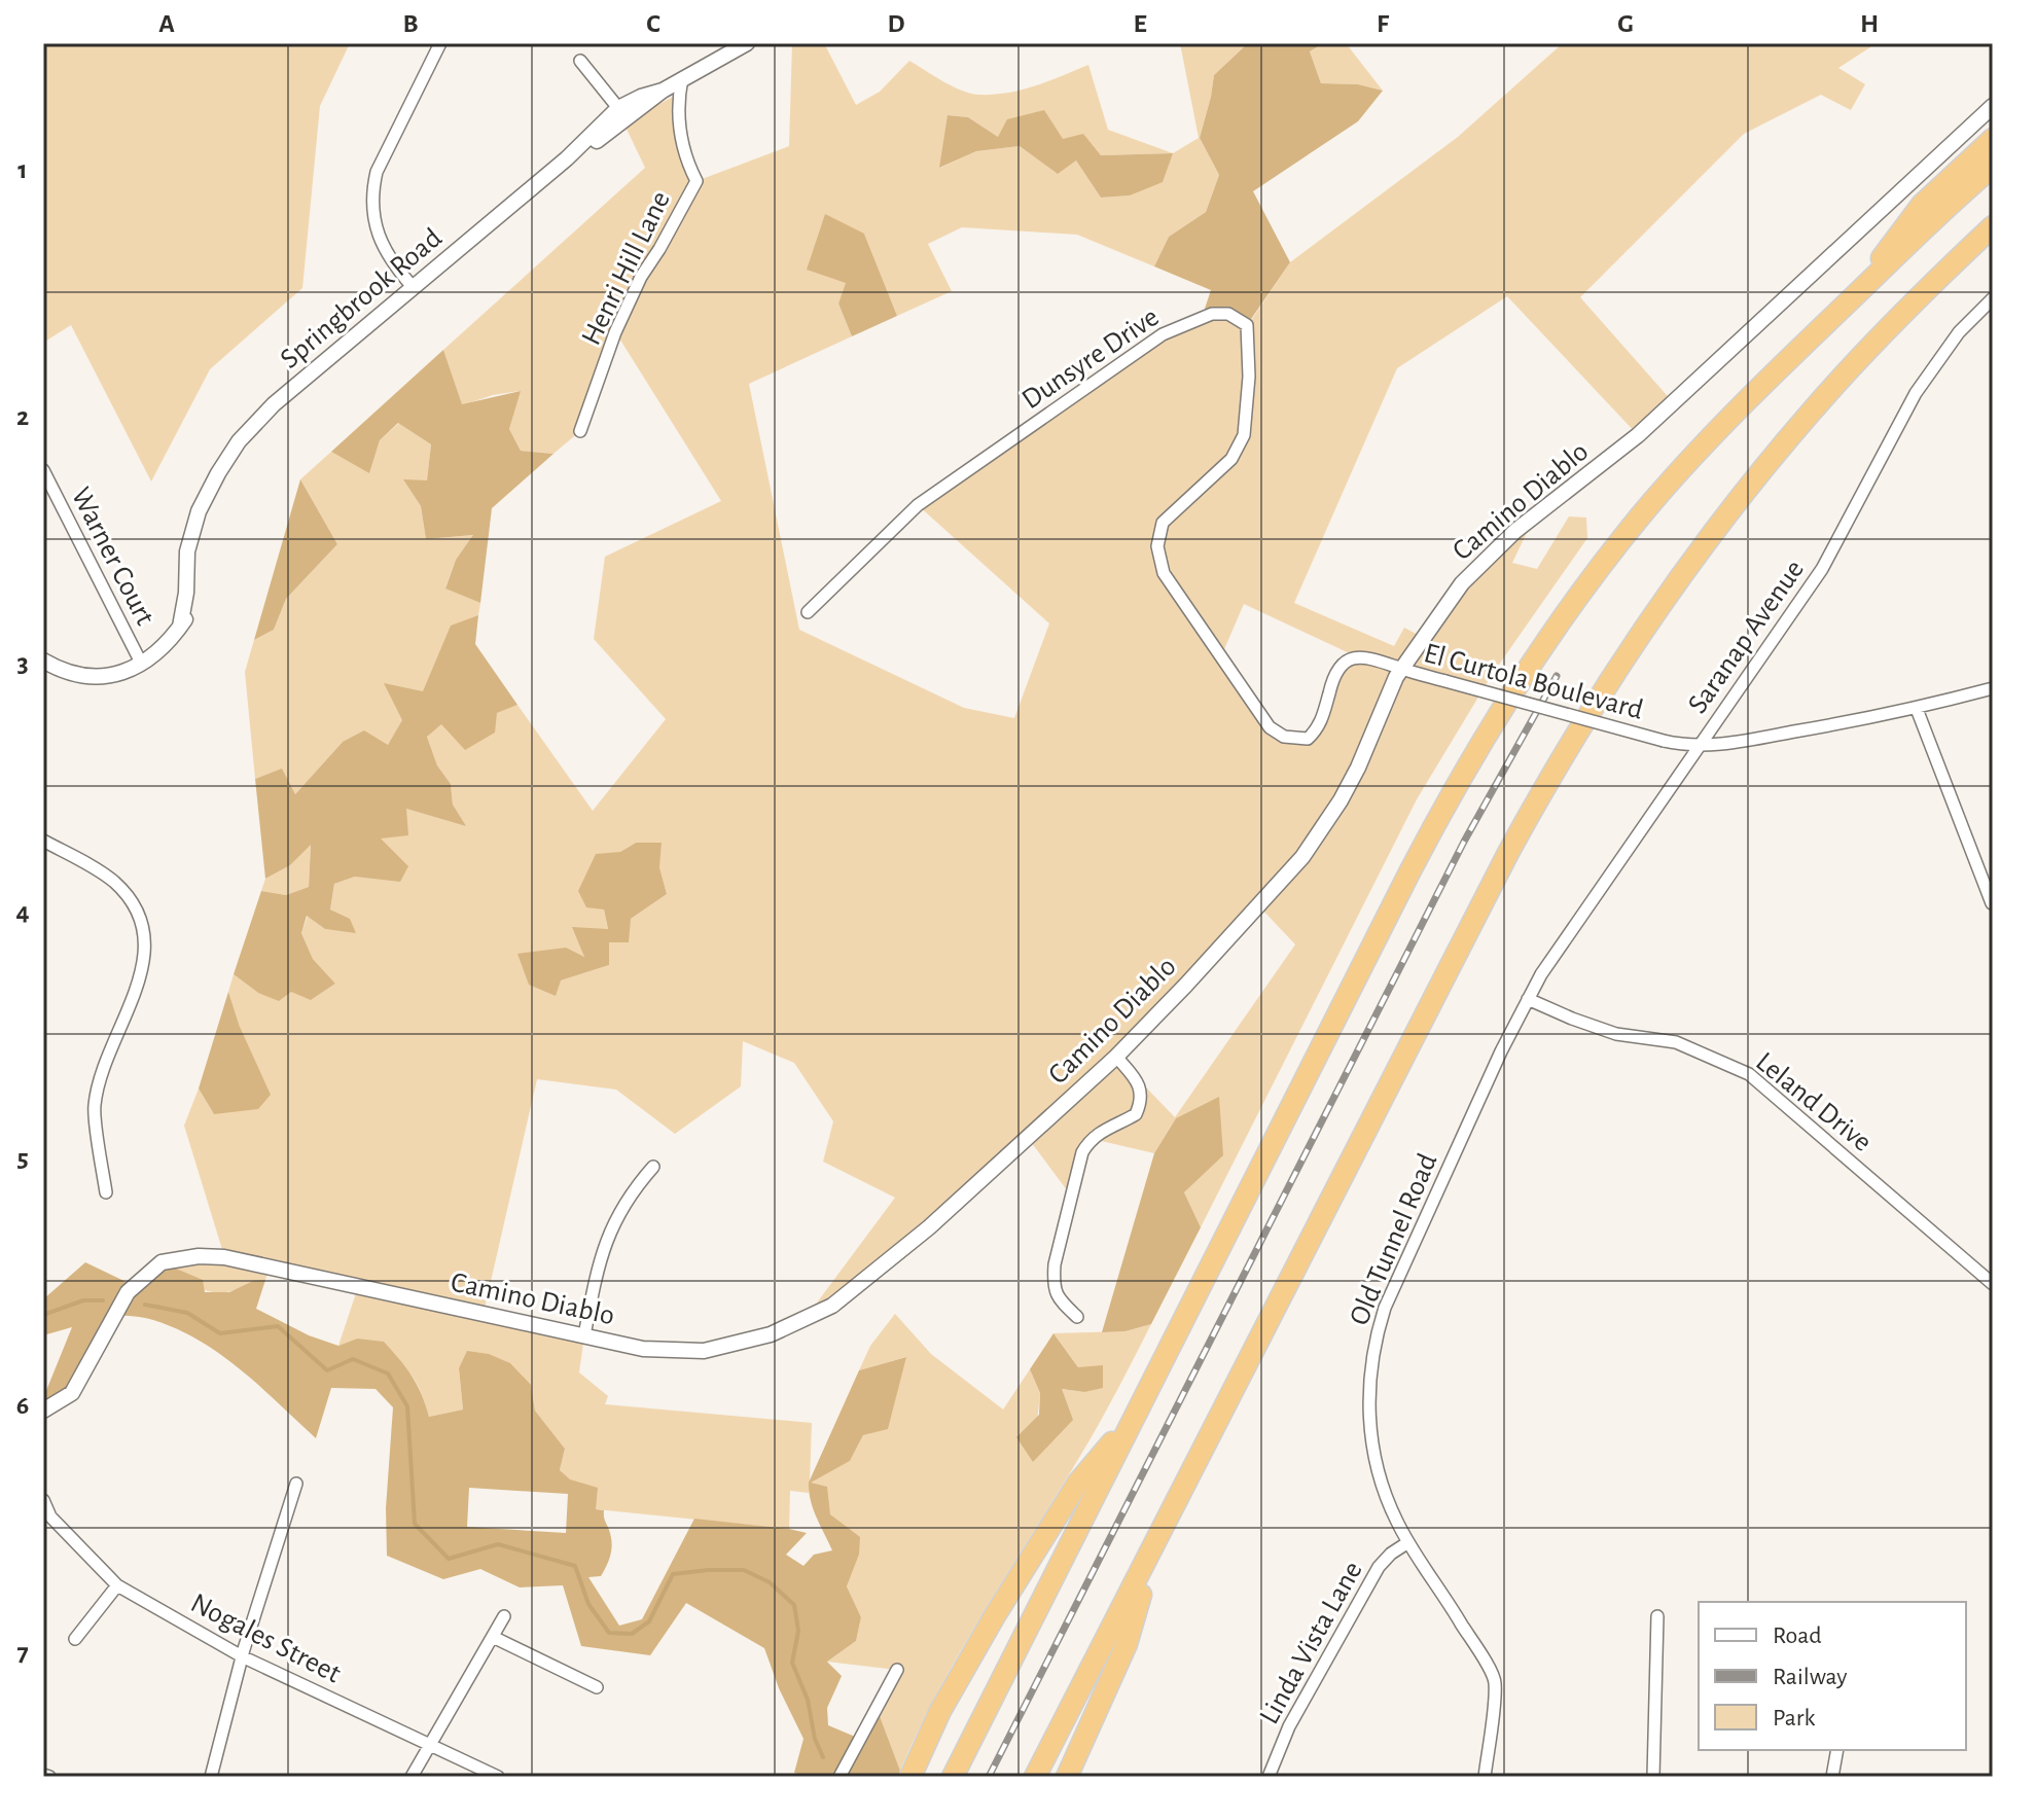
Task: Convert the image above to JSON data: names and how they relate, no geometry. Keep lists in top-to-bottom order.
{
  "streets": {
    "street": [
      "Henri Hill Lane",
      "Springbrook Road",
      "Dunsyre Drive",
      "Camino Diablo",
      "Warner Court",
      "Saranap Avenue",
      "El Curtola Boulevard",
      "Leland Drive",
      "Old Tunnel Road",
      "Nogales Street",
      "Linda Vista Lane"
    ]
  },
  "crossings": [
    ["Henri Hill Lane", "Springbrook Road"],
    ["Springbrook Road", "Warner Court"],
    ["Dunsyre Drive", "Camino Diablo"],
    ["Dunsyre Drive", "El Curtola Boulevard"],
    ["Camino Diablo", "El Curtola Boulevard"],
    ["Saranap Avenue", "El Curtola Boulevard"],
    ["Saranap Avenue", "Leland Drive"],
    ["Saranap Avenue", "Old Tunnel Road"],
    ["Leland Drive", "Old Tunnel Road"],
    ["Old Tunnel Road", "Linda Vista Lane"]
  ],
  "legend": ["Road", "Railway", "Park"],
  "grid": {
    "columns": [
      "A",
      "B",
      "C",
      "D",
      "E",
      "F",
      "G",
      "H"
    ],
    "rows": [
      "1",
      "2",
      "3",
      "4",
      "5",
      "6",
      "7"
    ]
  }
}
